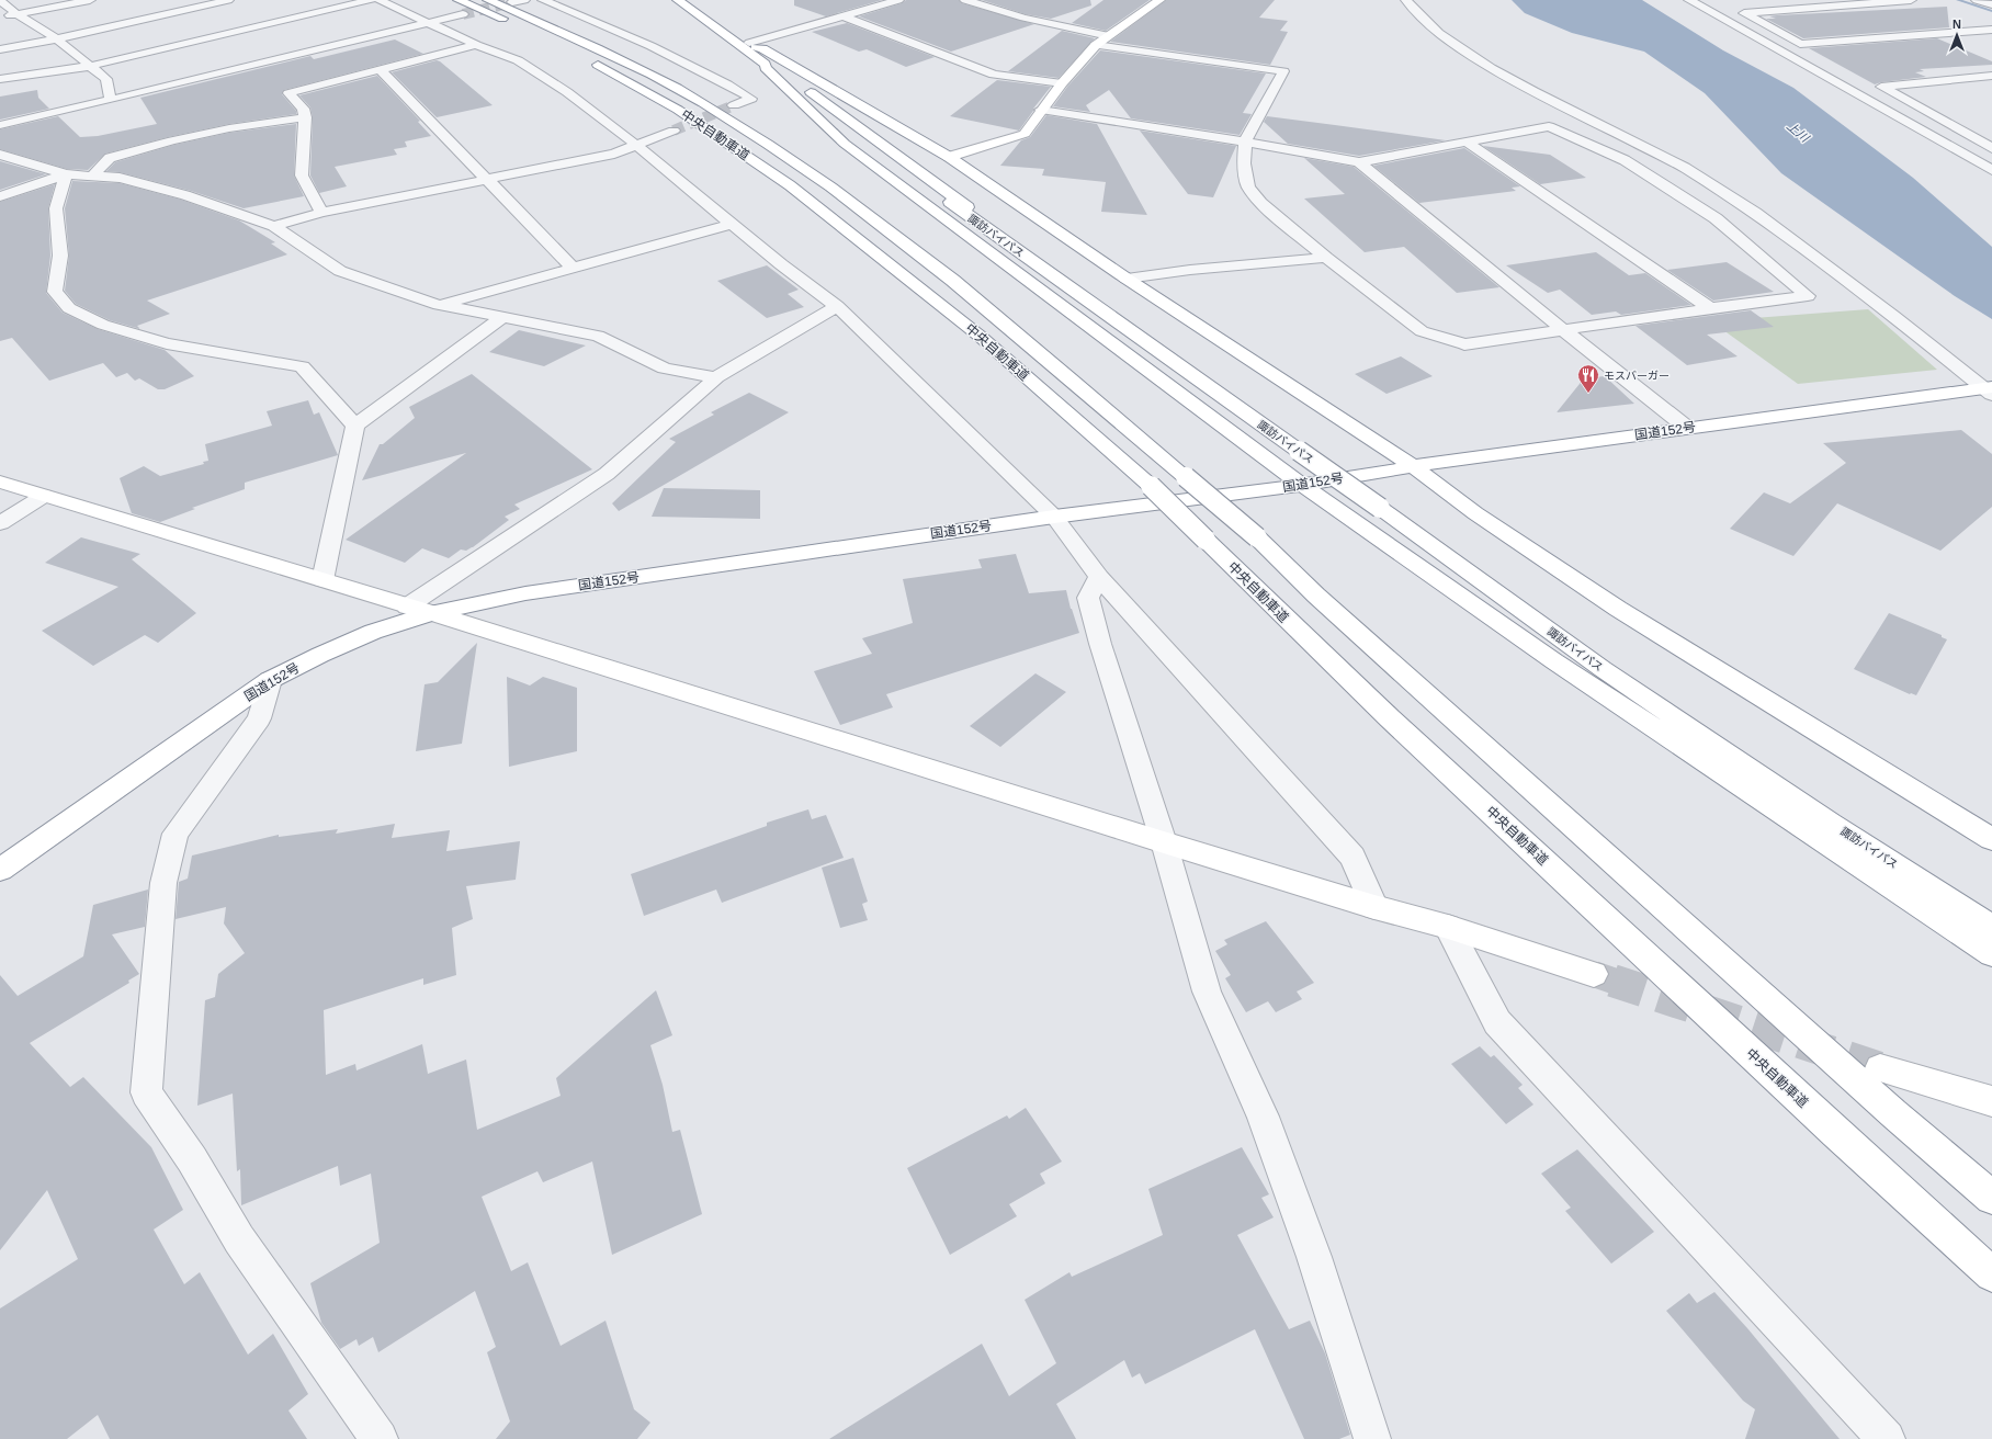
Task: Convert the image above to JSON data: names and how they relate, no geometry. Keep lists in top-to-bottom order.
{
  "streets": {
    "main road": ["中央自動車道", "諏訪バイパス", "国道152号"]
  },
  "water": ["上川"],
  "places": {
    "restaurant": ["モスバーガー"]
  },
  "north": "top"
}
